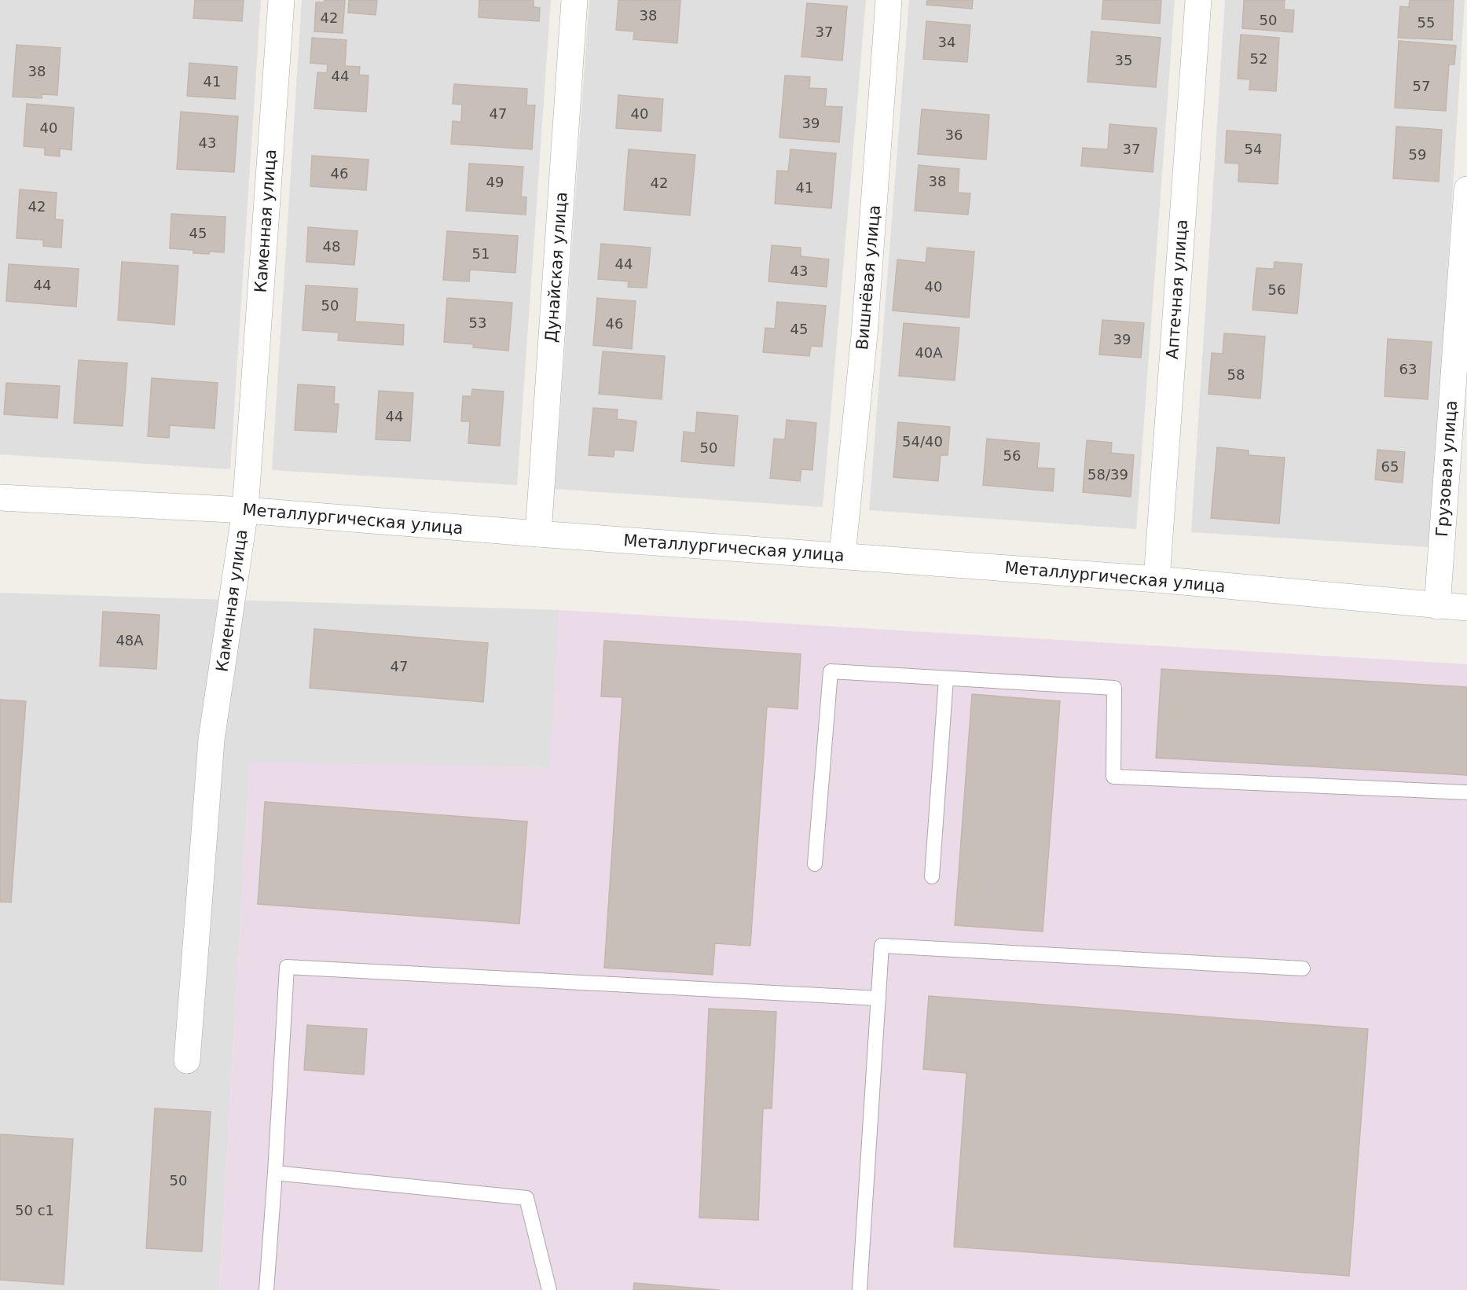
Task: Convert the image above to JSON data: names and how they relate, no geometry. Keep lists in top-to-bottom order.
{
  "streets": {
    "street": [
      "Каменная улица",
      "Дунайская улица",
      "Вишнёвая улица",
      "Аптечная улица",
      "Грузовая улица",
      "Металлургическая улица"
    ]
  },
  "crossings": [
    ["Каменная улица", "Металлургическая улица"],
    ["Дунайская улица", "Металлургическая улица"],
    ["Вишнёвая улица", "Металлургическая улица"],
    ["Аптечная улица", "Металлургическая улица"],
    ["Грузовая улица", "Металлургическая улица"]
  ],
  "house_numbers": [
    "38",
    "42",
    "50",
    "55",
    "37",
    "34",
    "52",
    "35",
    "38",
    "44",
    "41",
    "57",
    "47",
    "40",
    "39",
    "40",
    "36",
    "43",
    "37",
    "54",
    "59",
    "46",
    "38",
    "49",
    "42",
    "41",
    "42",
    "45",
    "48",
    "51",
    "44",
    "43",
    "44",
    "40",
    "56",
    "50",
    "53",
    "46",
    "45",
    "39",
    "40А",
    "63",
    "58",
    "44",
    "54/40",
    "50",
    "56",
    "65",
    "58/39",
    "48А",
    "47",
    "50",
    "50 с1"
  ]
}
